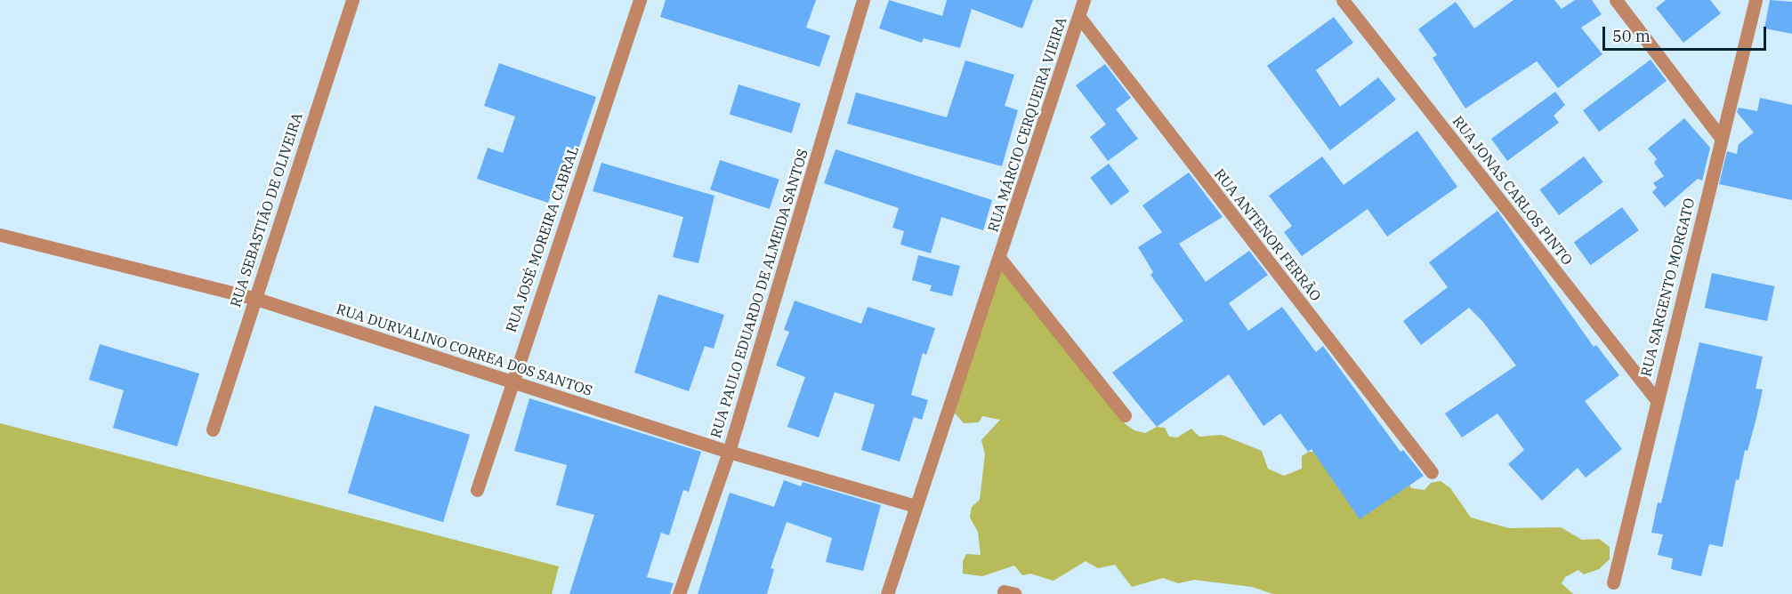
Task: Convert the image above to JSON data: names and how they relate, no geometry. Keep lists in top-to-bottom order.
{
  "streets": {
    "street": [
      "RUA MÁRCIO CERQUEIRA VIEIRA",
      "RUA JONAS CARLOS PINTO",
      "RUA SEBASTIÃO DE OLIVEIRA",
      "RUA ANTENOR FERRÃO",
      "RUA JOSÉ MOREIRA CABRAL",
      "RUA SARGENTO MORGATO",
      "RUA PAULO EDUARDO DE ALMEIDA SANTOS",
      "RUA DURVALINO CORREA DOS SANTOS"
    ]
  },
  "crossings": [
    ["RUA MÁRCIO CERQUEIRA VIEIRA", "RUA ANTENOR FERRÃO"],
    ["RUA MÁRCIO CERQUEIRA VIEIRA", "RUA DURVALINO CORREA DOS SANTOS"],
    ["RUA JONAS CARLOS PINTO", "RUA SARGENTO MORGATO"],
    ["RUA SEBASTIÃO DE OLIVEIRA", "RUA DURVALINO CORREA DOS SANTOS"],
    ["RUA JOSÉ MOREIRA CABRAL", "RUA DURVALINO CORREA DOS SANTOS"],
    ["RUA PAULO EDUARDO DE ALMEIDA SANTOS", "RUA DURVALINO CORREA DOS SANTOS"]
  ],
  "scale_bar": "50 m"
}
